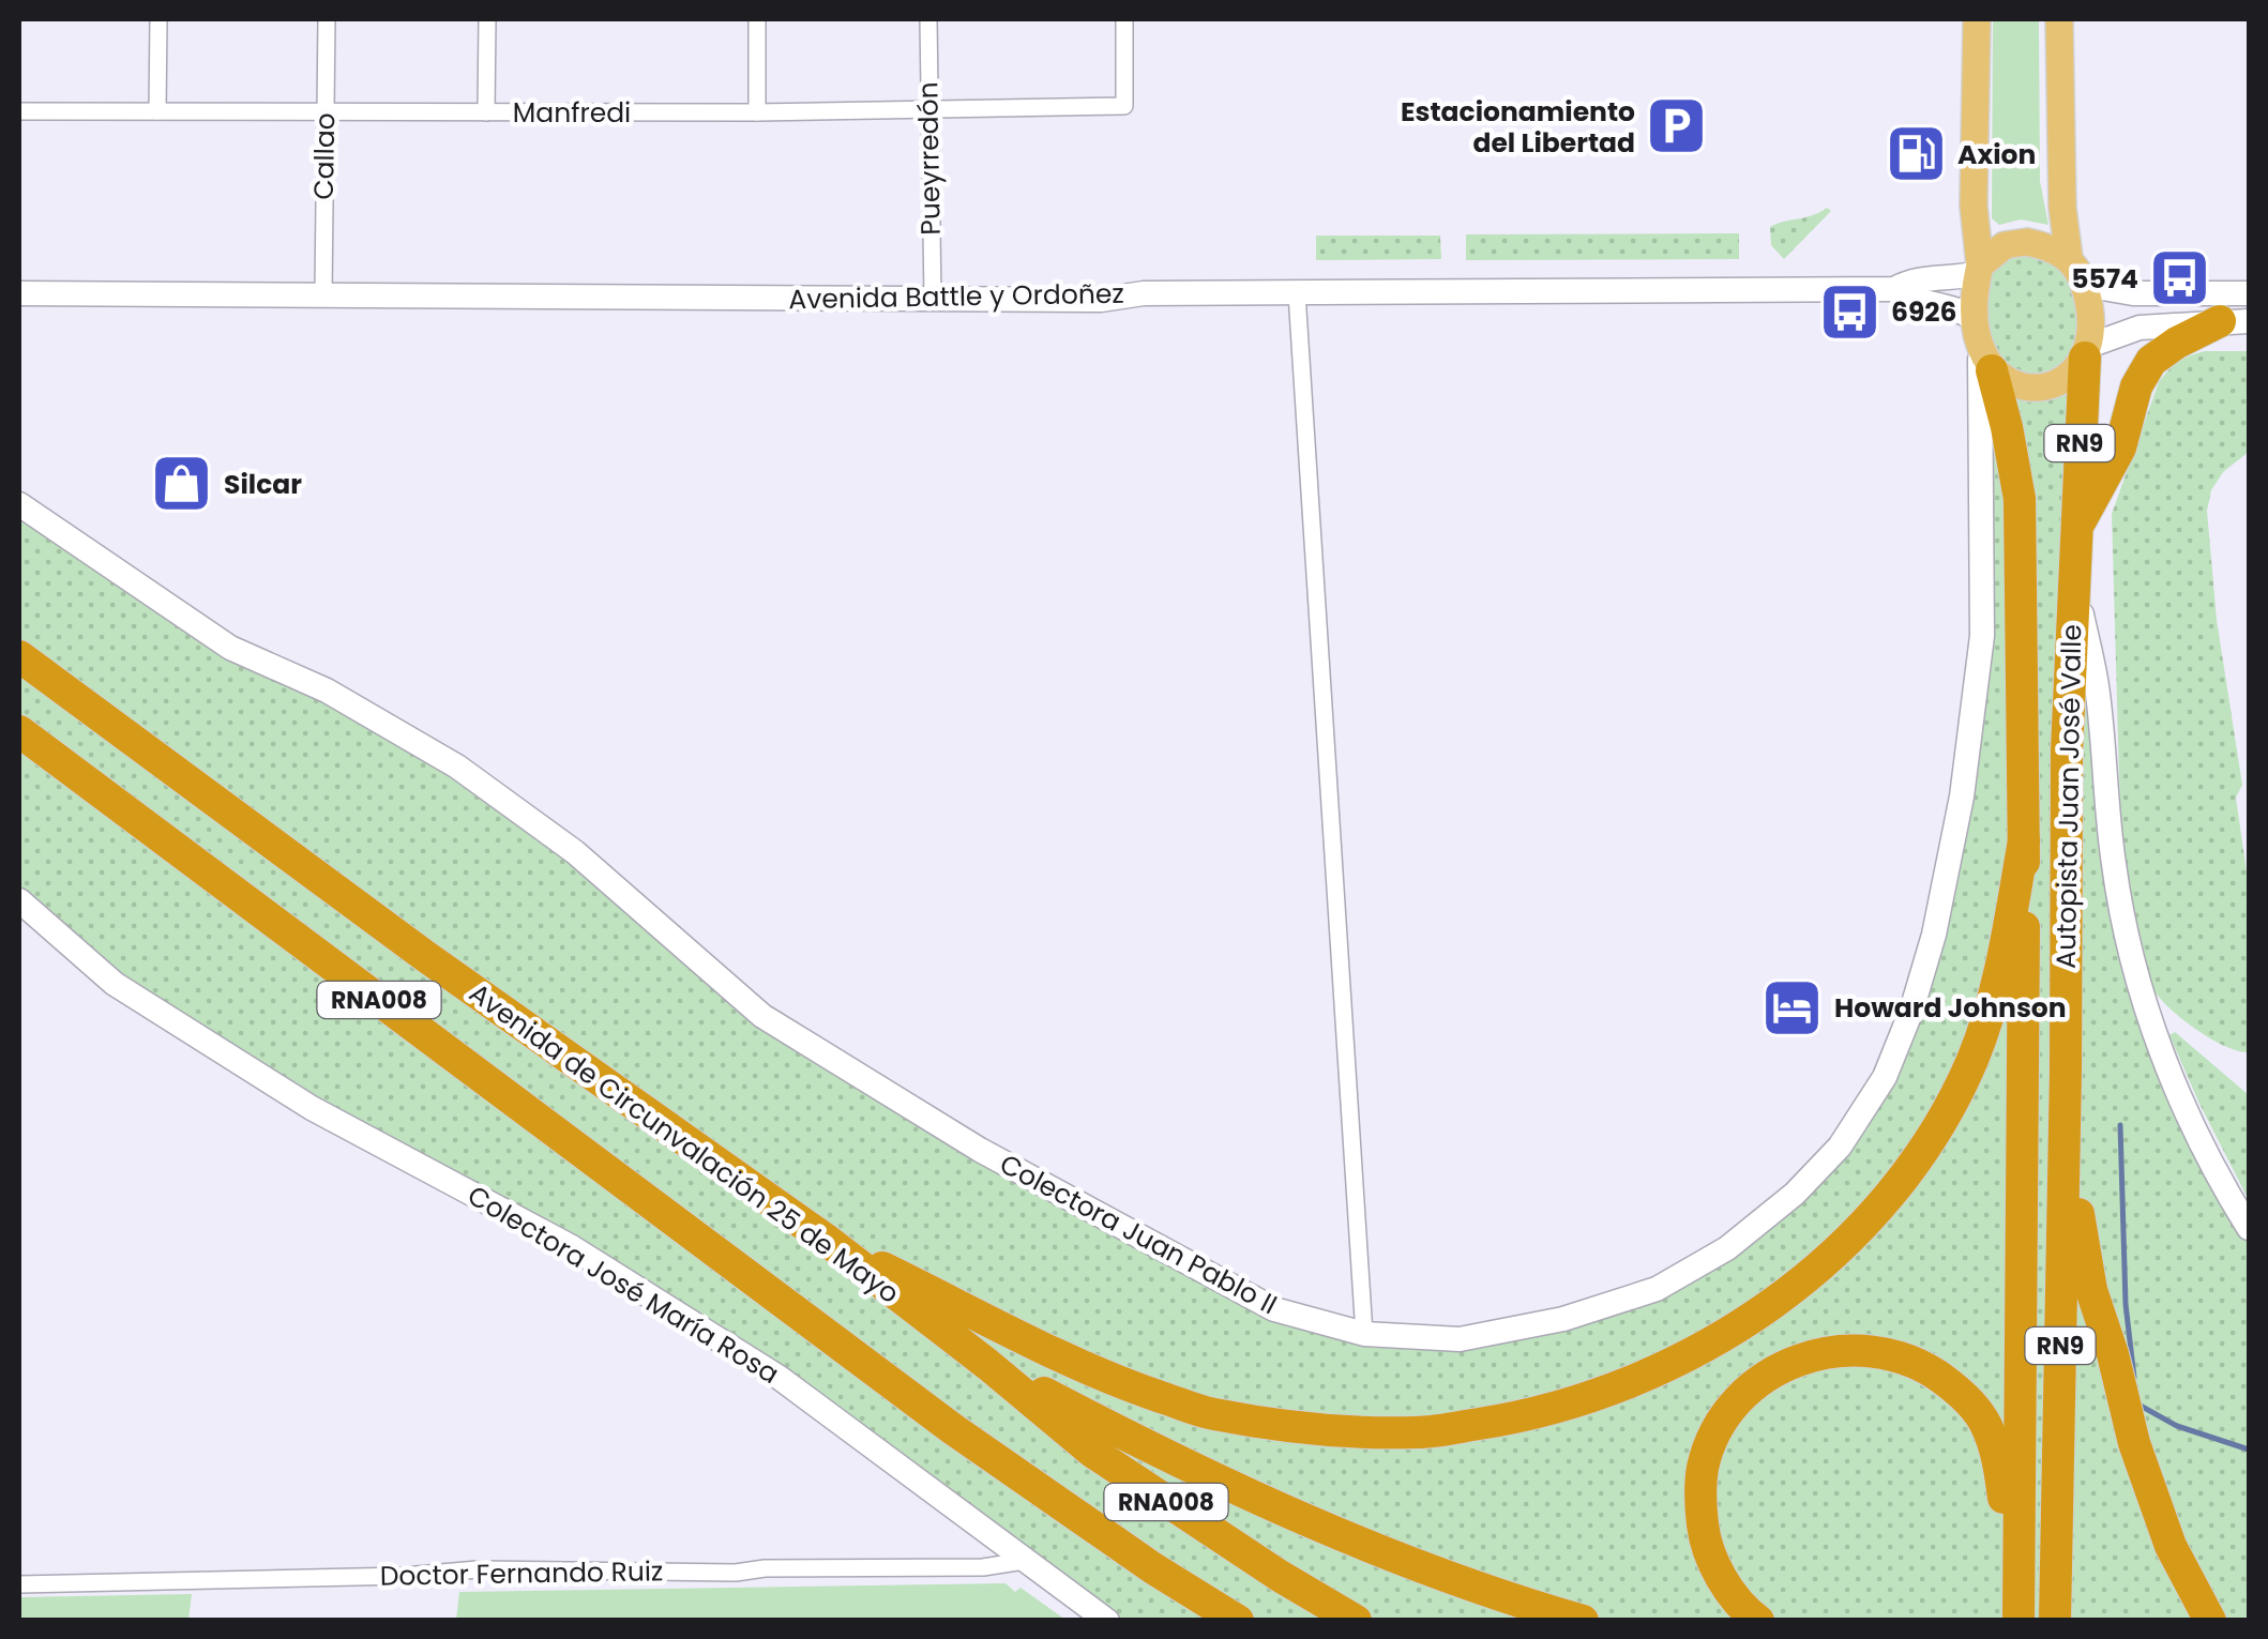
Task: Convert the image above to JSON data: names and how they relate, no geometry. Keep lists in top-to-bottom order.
{
  "streets": {
    "highway": [
      "RN9",
      "Autopista Juan José Valle",
      "RNA008",
      "Avenida de Circunvalación 25 de Mayo"
    ],
    "main road": ["Avenida Battle y Ordoñez", "Colectora Juan Pablo II", "Colectora José María Rosa"],
    "street": [
      "Manfredi",
      "Callao",
      "Pueyrredón",
      "Doctor Fernando Ruiz"
    ]
  },
  "crossings": [
    ["Manfredi", "Callao"],
    ["Manfredi", "Pueyrredón"],
    ["Callao", "Avenida Battle y Ordoñez"],
    ["Pueyrredón", "Avenida Battle y Ordoñez"],
    ["Avenida Battle y Ordoñez", "Autopista Juan José Valle"],
    ["Avenida Battle y Ordoñez", "Colectora Juan Pablo II"],
    ["Autopista Juan José Valle", "Colectora Juan Pablo II"],
    ["Colectora José María Rosa", "Doctor Fernando Ruiz"]
  ],
  "places": {
    "parking": ["Estacionamiento del Libertad"],
    "fuel station": ["Axion"],
    "bus stop": ["5574", "6926"],
    "shop": ["Silcar"],
    "hotel": ["Howard Johnson"]
  }
}
